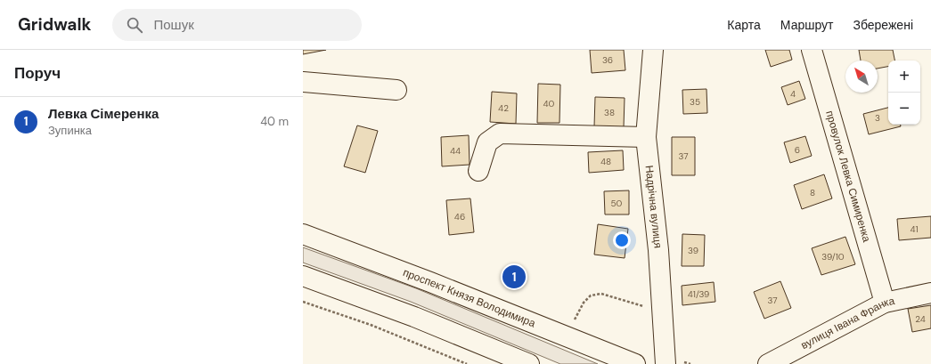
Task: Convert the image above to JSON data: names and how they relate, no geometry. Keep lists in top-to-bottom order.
{
  "streets": {
    "street": [
      "провулок Левка Симиренка",
      "Надрічна вулиця",
      "проспект Князя Володимира",
      "вулиця Івана Франка"
    ]
  },
  "crossings": [
    ["провулок Левка Симиренка", "вулиця Івана Франка"]
  ],
  "house_numbers": [
    "36",
    "4",
    "35",
    "40",
    "42",
    "38",
    "3",
    "6",
    "44",
    "37",
    "48",
    "8",
    "50",
    "46",
    "41",
    "39",
    "39/10",
    "41/39",
    "37",
    "24"
  ],
  "north": "top left",
  "page": {
    "header": "Gridwalk",
    "search": "Пошук",
    "nav": ["Карта", "Маршрут", "Збережені"],
    "heading": "Поруч",
    "map_buttons": ["+", "−"],
    "list": [
      {
        "mark": "1",
        "name": "Левка Сімеренка",
        "note": "Зупинка",
        "value": "40 m"
      }
    ],
    "pins": "1"
  }
}
